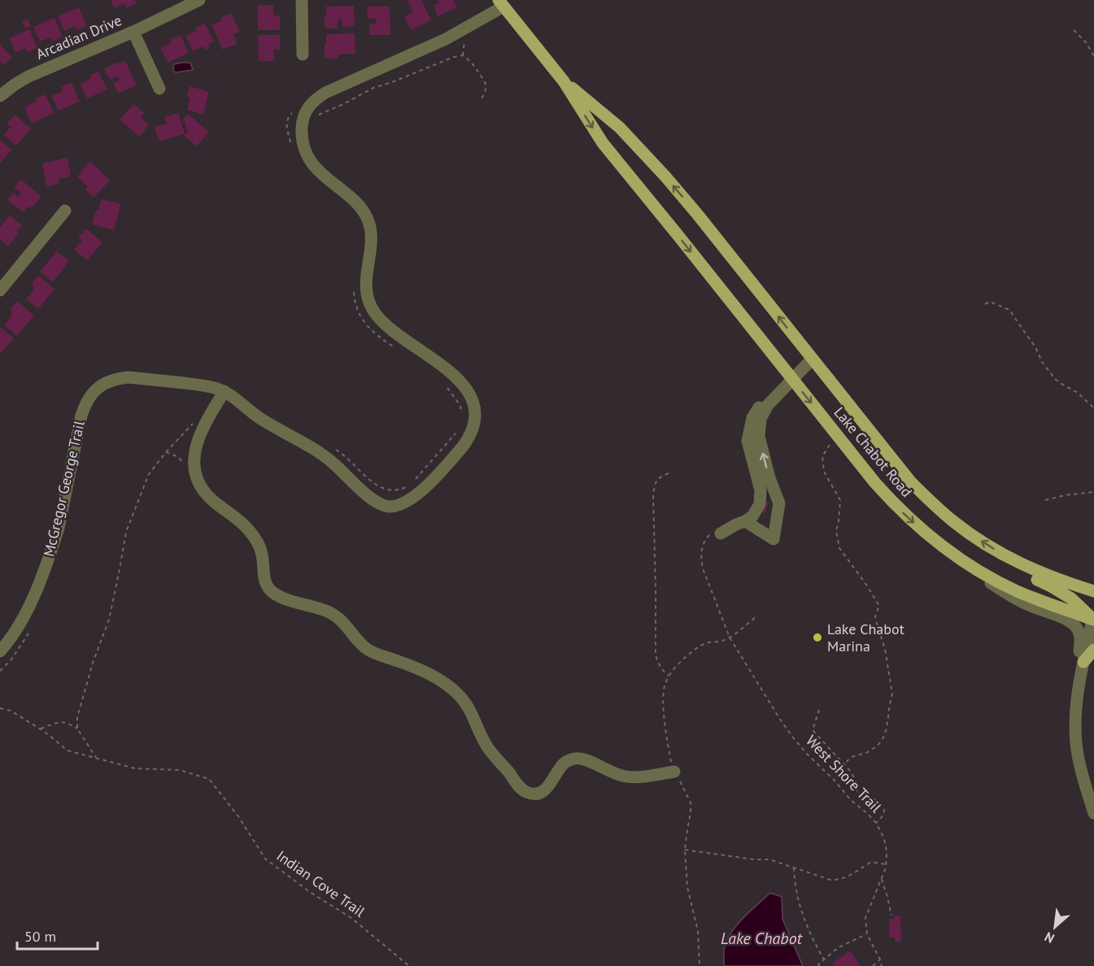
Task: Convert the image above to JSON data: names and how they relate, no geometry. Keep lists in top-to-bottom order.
{
  "streets": {
    "main road": ["Lake Chabot Road"],
    "street": ["Arcadian Drive"],
    "path": ["West Shore Trail", "Indian Cove Trail"]
  },
  "water": ["Lake Chabot"],
  "places": ["Lake Chabot Marina"],
  "scale_bar": "50 m",
  "north": "bottom left"
}
